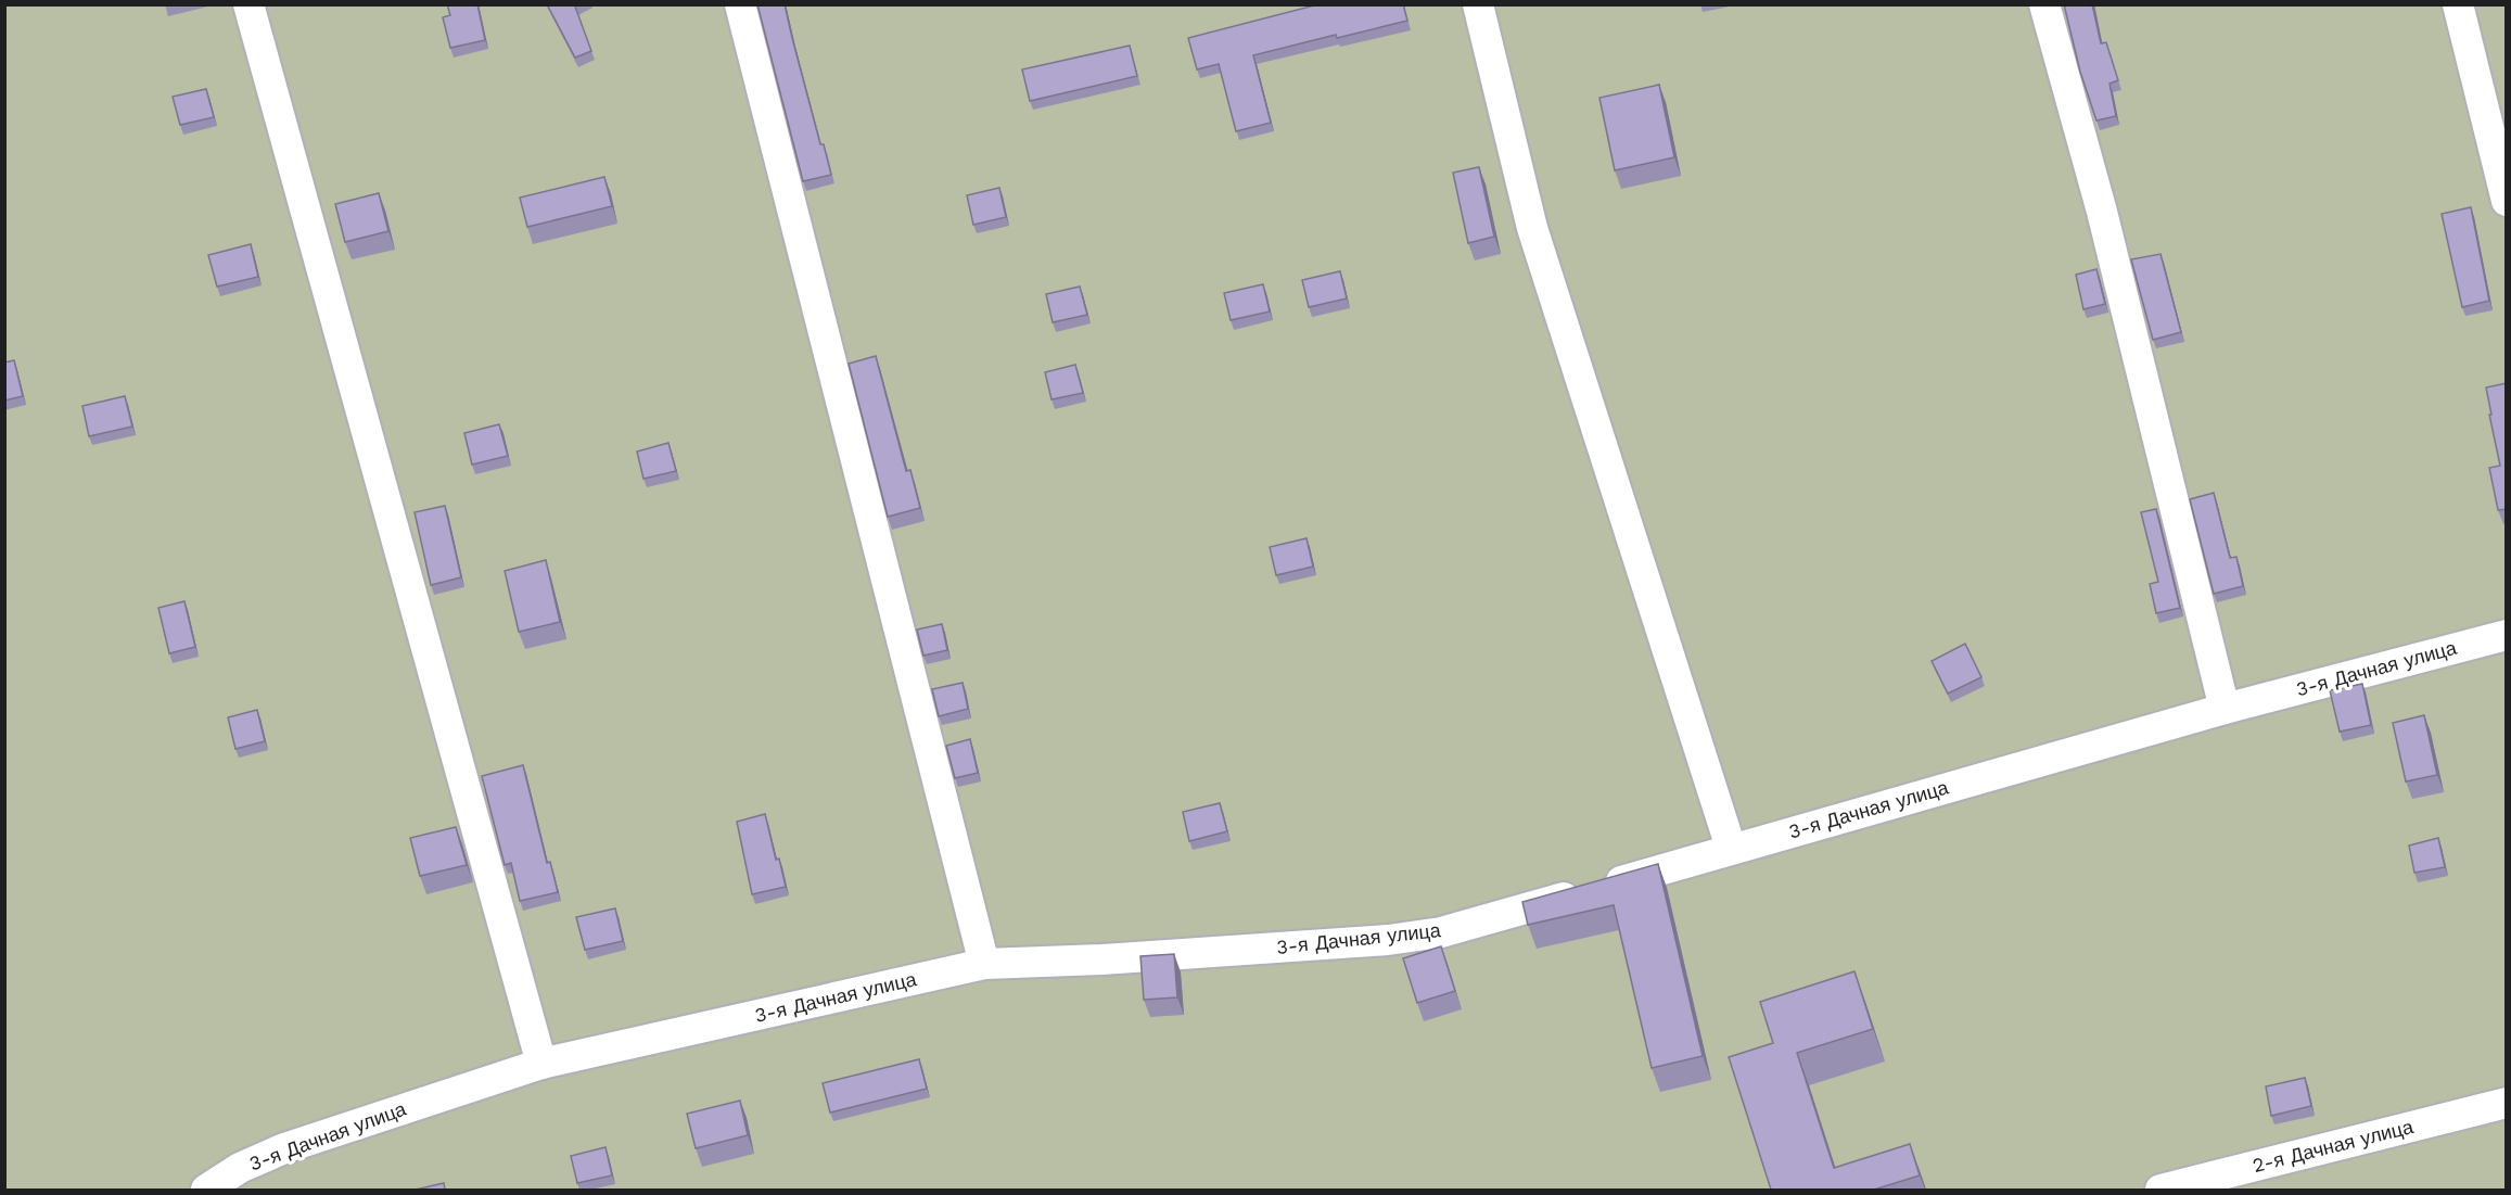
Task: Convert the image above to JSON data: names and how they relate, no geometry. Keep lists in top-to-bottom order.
{
  "streets": {
    "street": ["3-я Дачная улица", "2-я Дачная улица"]
  }
}
